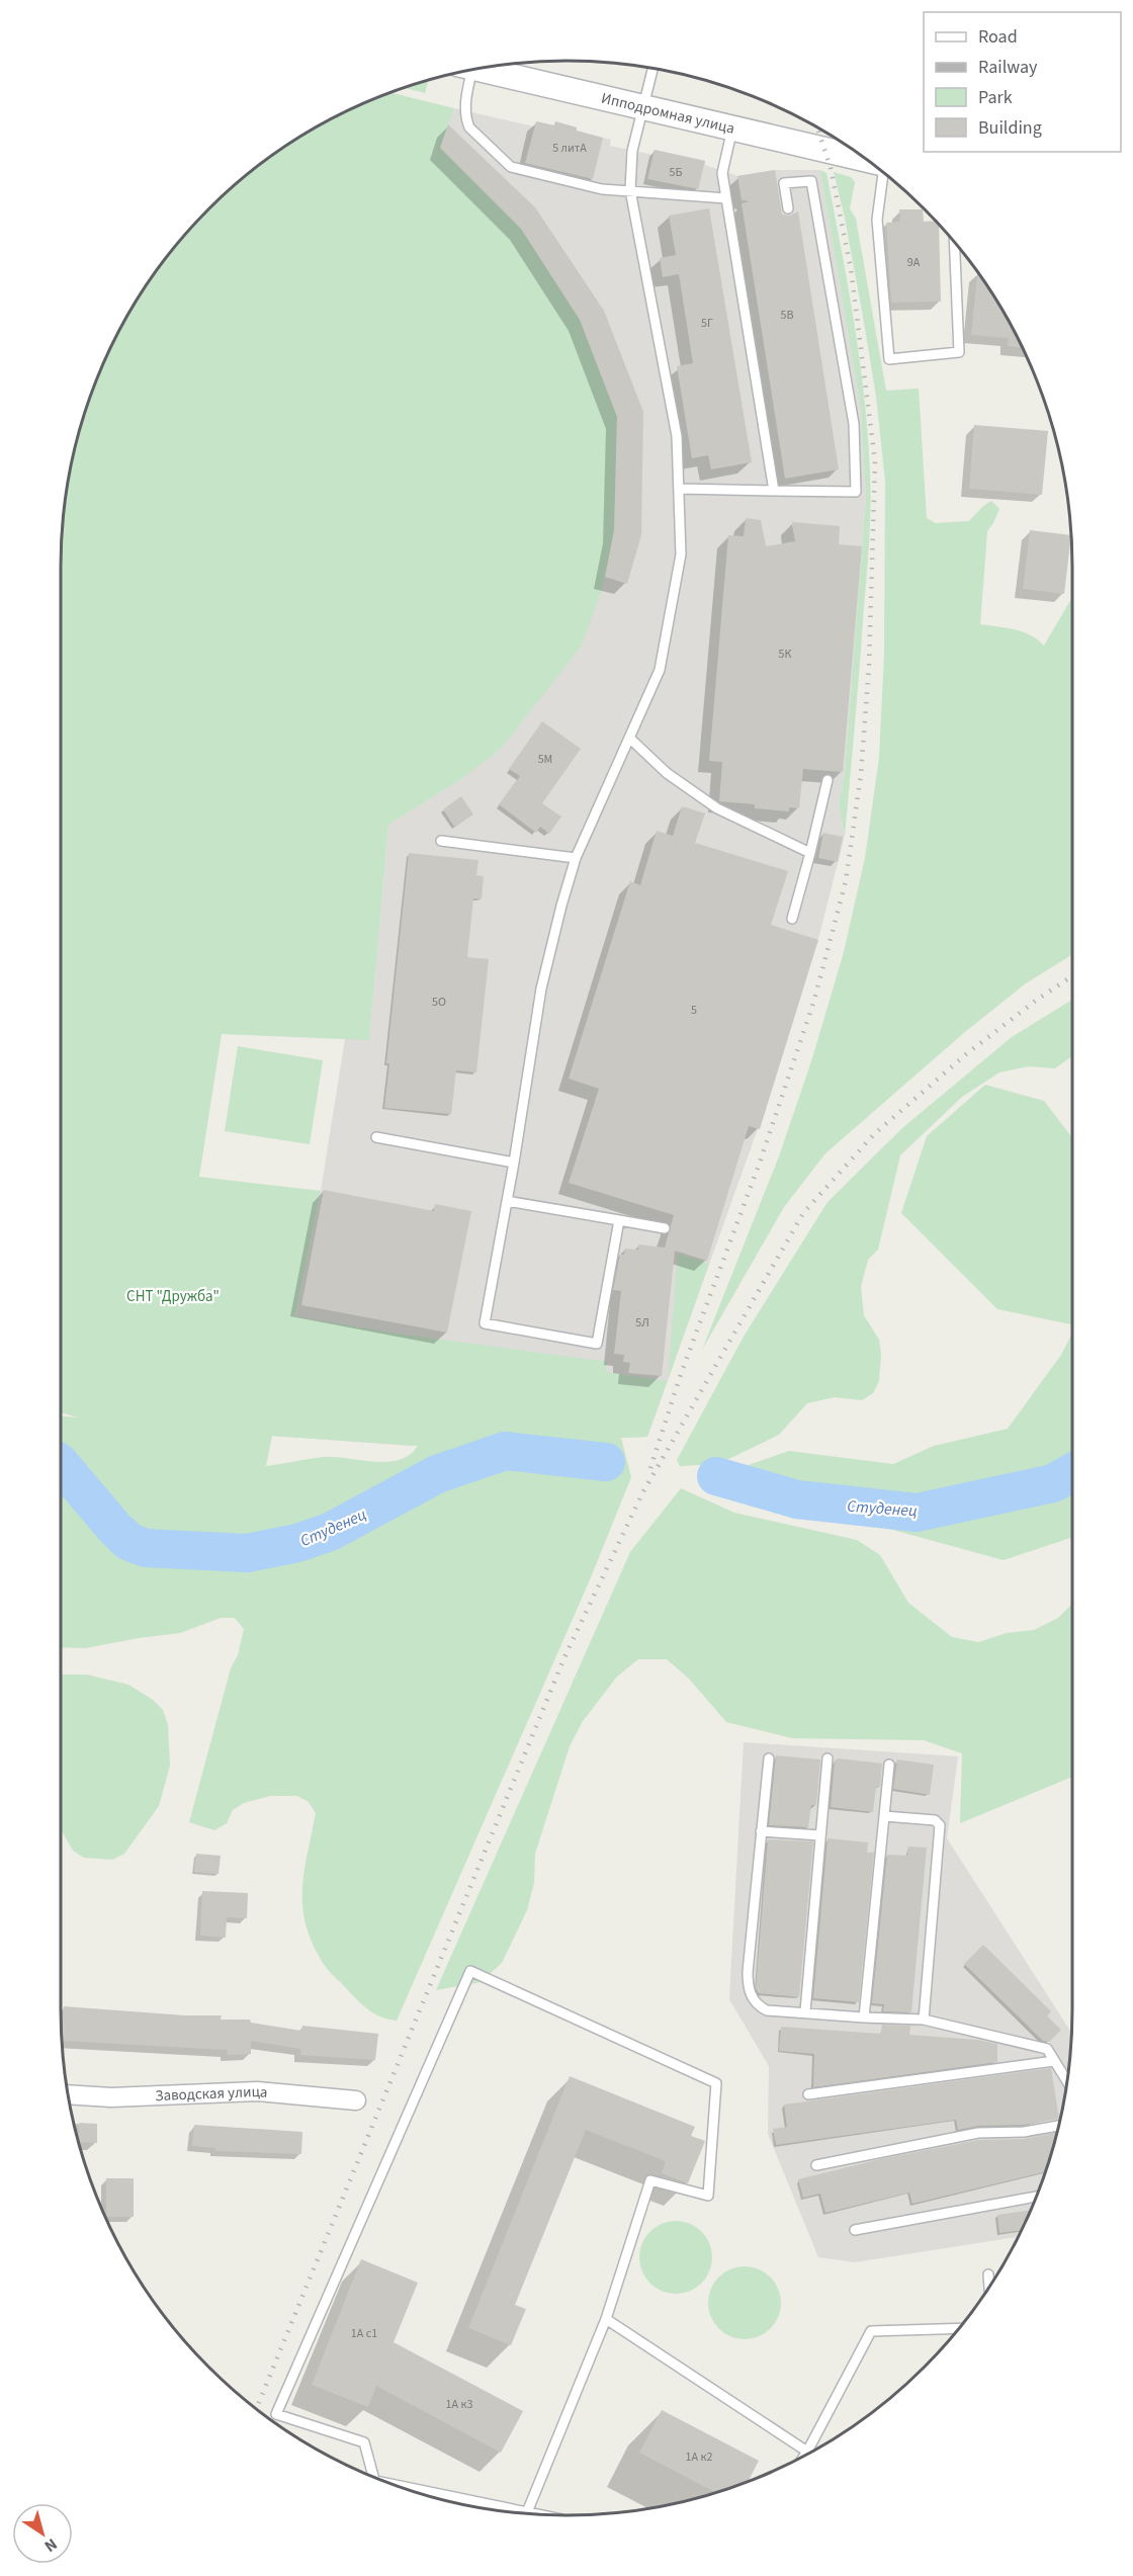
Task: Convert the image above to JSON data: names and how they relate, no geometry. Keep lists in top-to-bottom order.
{
  "streets": {
    "street": ["Ипподромная улица", "Заводская улица"]
  },
  "water": ["Студенец"],
  "parks": ["СНТ \"Дружба\""],
  "house_numbers": [
    "5 литА",
    "5Б",
    "9А",
    "5В",
    "5Г",
    "5К",
    "5М",
    "5О",
    "5",
    "5Л",
    "1А с1",
    "1А к3",
    "1А к2"
  ],
  "legend": [
    "Road",
    "Railway",
    "Park",
    "Building"
  ],
  "north": "bottom right"
}
